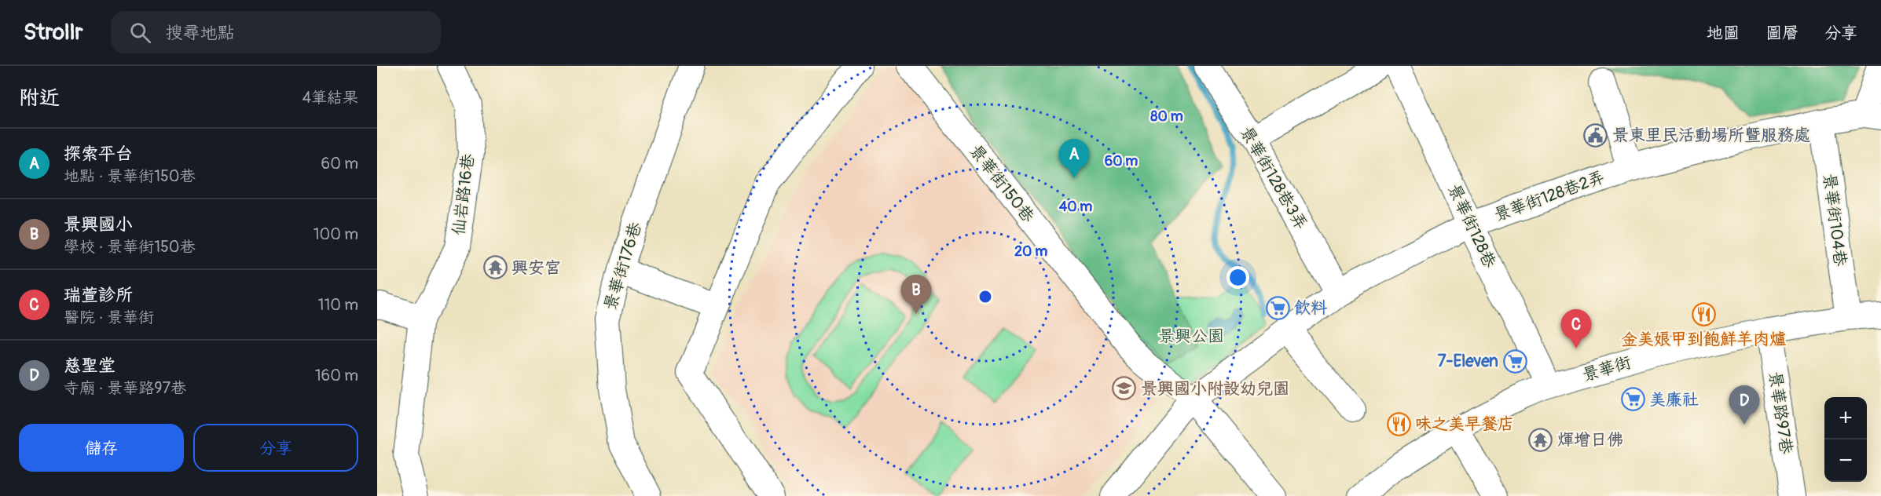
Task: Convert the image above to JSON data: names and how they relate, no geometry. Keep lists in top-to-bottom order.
{
  "streets": {
    "street": [
      "景華街128巷3弄",
      "景華街150巷",
      "仙岩路16巷",
      "景華街128巷2弄",
      "景華街104巷",
      "景華街128巷",
      "景華街176巷",
      "景華街",
      "景華路97巷"
    ]
  },
  "crossings": [
    ["景華街128巷2弄", "景華街104巷"],
    ["景華街128巷2弄", "景華街128巷"],
    ["景華街104巷", "景華街"],
    ["景華街128巷", "景華街"],
    ["景華街", "景華路97巷"]
  ],
  "parks": ["景興公園"],
  "places": {
    "public building": ["景東里民活動場所暨服務處"],
    "temple": ["興安宮", "煇增日佛"],
    "supermarket": ["飲料", "7-Eleven", "美廉社"],
    "restaurant": ["金美娘甲到飽鮮羊肉爐", "味之美早餐店"],
    "school or university": ["景興國小附設幼兒園"]
  },
  "page": {
    "header": "Strollr",
    "search": "搜尋地點",
    "nav": ["地圖", "圖層", "分享"],
    "heading": ["附近", "4筆結果"],
    "list": [
      {
        "mark": "A",
        "name": "探索平台",
        "note": "地點 · 景華街150巷",
        "value": "60 m"
      },
      {
        "mark": "B",
        "name": "景興國小",
        "note": "學校 · 景華街150巷",
        "value": "100 m"
      },
      {
        "mark": "C",
        "name": "瑞萱診所",
        "note": "醫院 · 景華街",
        "value": "110 m"
      },
      {
        "mark": "D",
        "name": "慈聖堂",
        "note": "寺廟 · 景華路97巷",
        "value": "160 m"
      }
    ],
    "pins": [
      "A",
      "B",
      "C",
      "D"
    ],
    "map_buttons": ["+", "−"],
    "buttons": ["儲存", "分享"]
  },
  "rings": [
    "80 m",
    "60 m",
    "40 m",
    "20 m"
  ]
}
